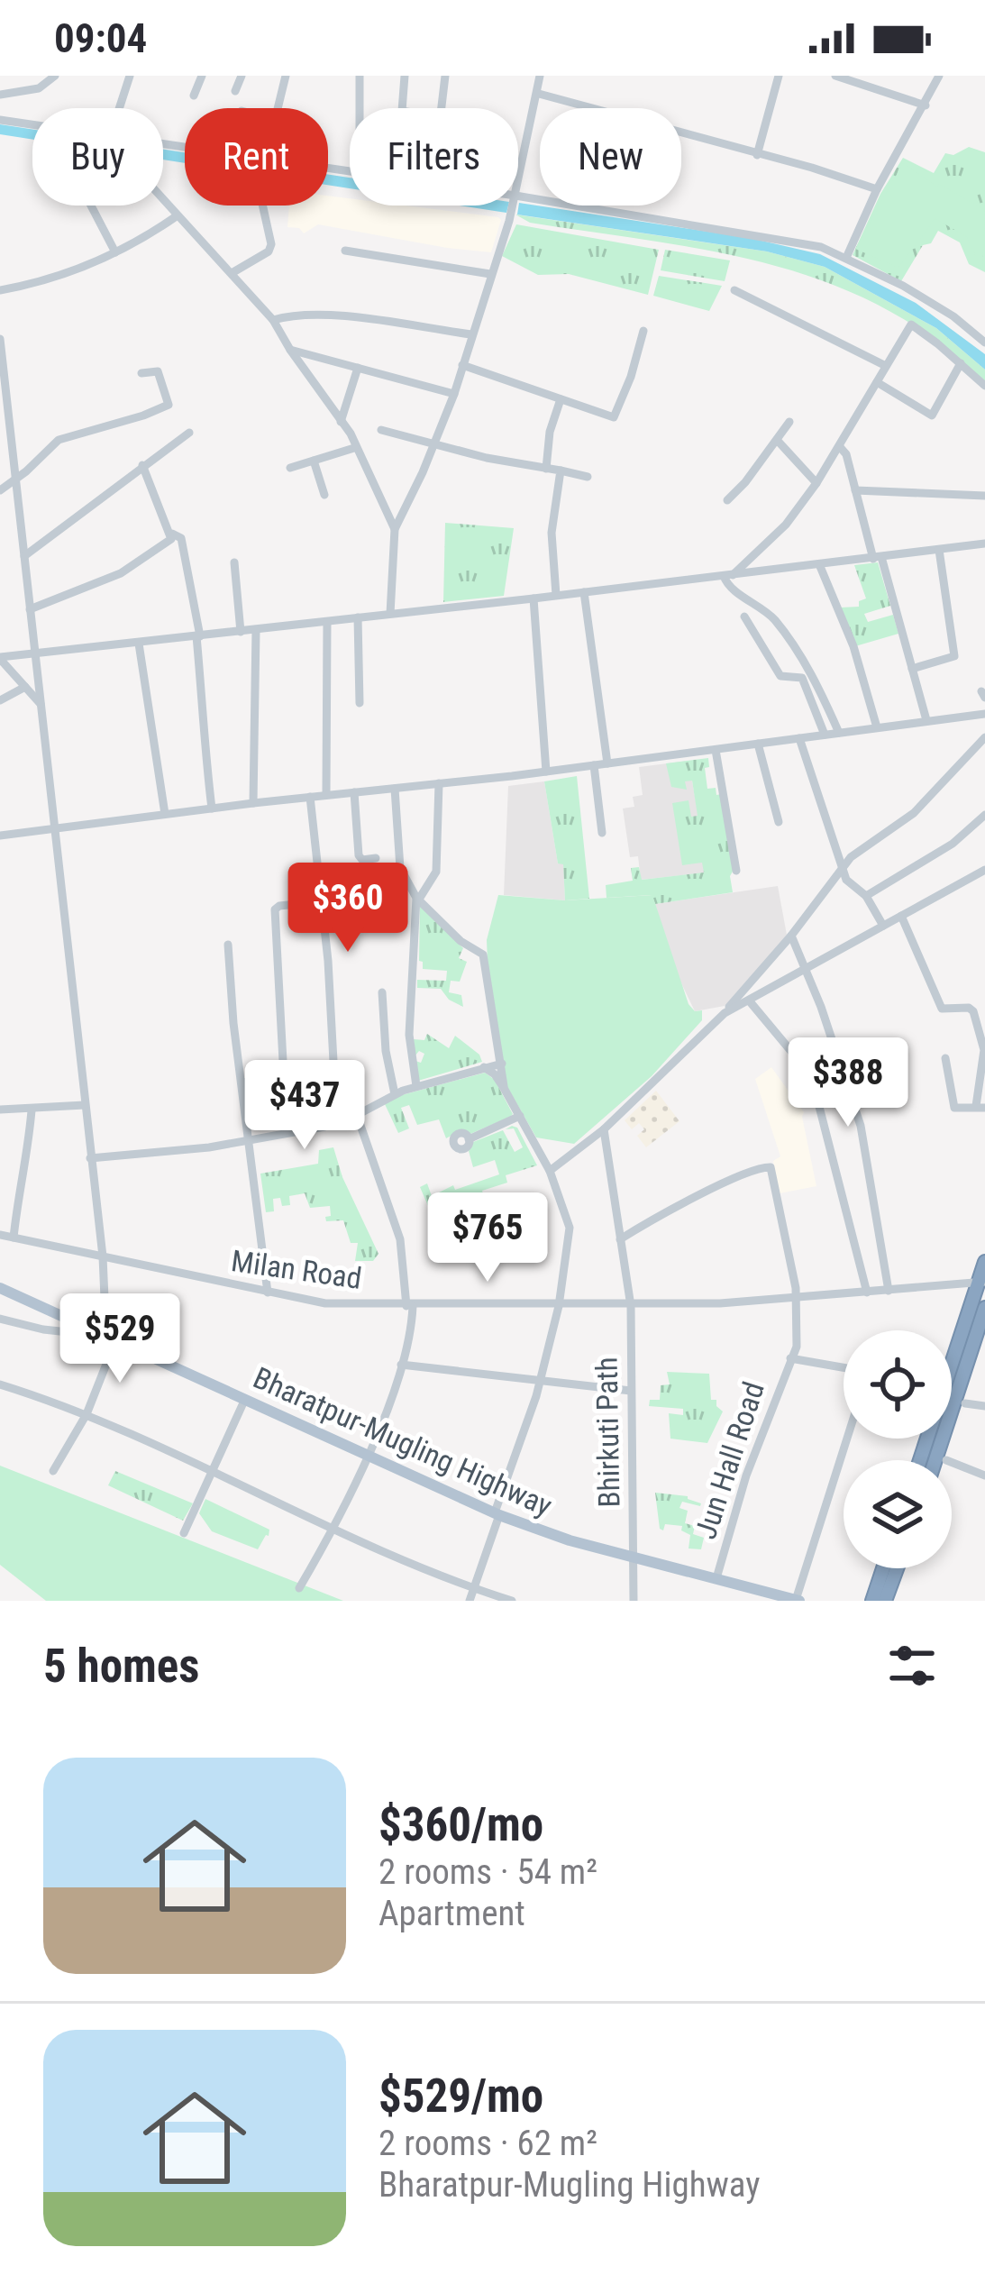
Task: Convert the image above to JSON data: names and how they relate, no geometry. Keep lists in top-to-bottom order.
{
  "streets": {
    "main road": ["Bharatpur-Mugling Highway"],
    "street": ["Milan Road", "Bhirkuti Path", "Jun Hall Road"]
  },
  "crossings": [
    ["Milan Road", "Bhirkuti Path"],
    ["Milan Road", "Jun Hall Road"],
    ["Bhirkuti Path", "Bharatpur-Mugling Highway"],
    ["Bhirkuti Path", "Jun Hall Road"],
    ["Bharatpur-Mugling Highway", "Jun Hall Road"]
  ],
  "page": {
    "status": "09:04",
    "chip": [
      "Buy",
      "Rent",
      "Filters",
      "New"
    ],
    "price": [
      "$360",
      "$388",
      "$437",
      "$765",
      "$529"
    ],
    "heading": "5 homes",
    "list": [
      {
        "name": "$360/mo",
        "note": "2 rooms · 54 m² · Apartment"
      },
      {
        "name": "$529/mo",
        "note": "2 rooms · 62 m² · Bharatpur-Mugling Highway"
      }
    ]
  }
}
